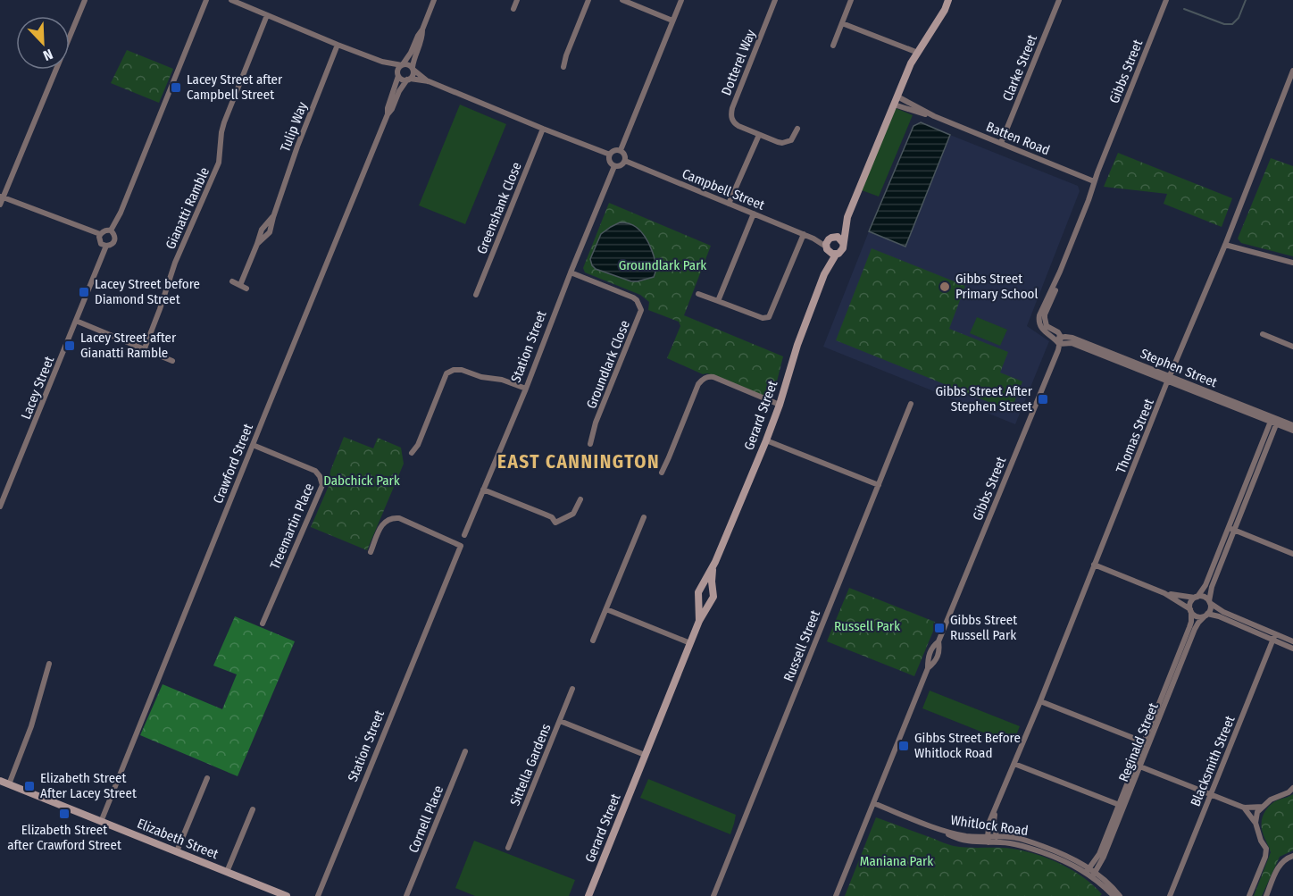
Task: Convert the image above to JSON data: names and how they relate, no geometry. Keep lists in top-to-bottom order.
{
  "streets": {
    "street": [
      "Dotterel Way",
      "Clarke Street",
      "Gibbs Street",
      "Tulip Way",
      "Batten Road",
      "Campbell Street",
      "Gianatti Ramble",
      "Greenshank Close",
      "Station Street",
      "Groundlark Close",
      "Stephen Street",
      "Lacey Street",
      "Gerard Street",
      "Thomas Street",
      "Crawford Street",
      "Treemartin Place",
      "Russell Street",
      "Reginald Street",
      "Blacksmith Street",
      "Sittella Gardens",
      "Cornell Place",
      "Whitlock Road",
      "Elizabeth Street"
    ]
  },
  "crossings": [
    ["Clarke Street", "Batten Road"],
    ["Gibbs Street", "Batten Road"],
    ["Gibbs Street", "Stephen Street"],
    ["Gibbs Street", "Whitlock Road"],
    ["Batten Road", "Gerard Street"],
    ["Campbell Street", "Station Street"],
    ["Campbell Street", "Gerard Street"],
    ["Station Street", "Groundlark Close"],
    ["Stephen Street", "Thomas Street"],
    ["Thomas Street", "Whitlock Road"],
    ["Crawford Street", "Treemartin Place"],
    ["Crawford Street", "Elizabeth Street"],
    ["Reginald Street", "Whitlock Road"]
  ],
  "districts": ["EAST CANNINGTON"],
  "parks": [
    "Groundlark Park",
    "Dabchick Park",
    "Russell Park",
    "Maniana Park"
  ],
  "places": {
    "transit": [
      "Lacey Street after Campbell Street",
      "Lacey Street before Diamond Street",
      "Lacey Street after Gianatti Ramble",
      "Gibbs Street After Stephen Street",
      "Gibbs Street Russell Park",
      "Gibbs Street Before Whitlock Road",
      "Elizabeth Street After Lacey Street",
      "Elizabeth Street after Crawford Street"
    ],
    "other": ["Gibbs Street Primary School"]
  },
  "north": "bottom right"
}
